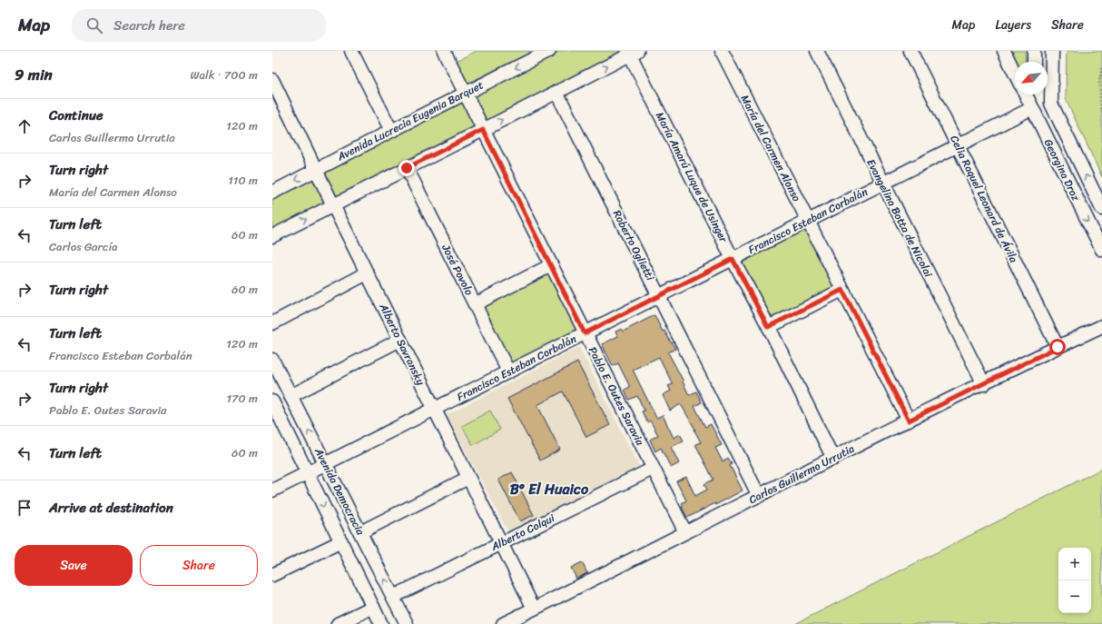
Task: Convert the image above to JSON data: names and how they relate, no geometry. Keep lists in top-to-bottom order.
{
  "streets": {
    "street": [
      "Avenida Lucrecia Eugenia Barquet",
      "María del Carmen Alonso",
      "Georgina Droz",
      "María Amarú Luque de Usinger",
      "Celia Raquel Leonard de Ávila",
      "Evangelina Botta de Nicolai",
      "Francisco Esteban Corbalán",
      "Roberto Oglietti",
      "José Povolo",
      "Alberto Savransky",
      "Pablo E. Outes Saravia",
      "Carlos Guillermo Urrutia",
      "Avenida Democracia",
      "Alberto Colqui"
    ]
  },
  "crossings": [
    ["Avenida Lucrecia Eugenia Barquet", "Alberto Savransky"],
    ["Avenida Lucrecia Eugenia Barquet", "Pablo E. Outes Saravia"],
    ["María del Carmen Alonso", "Francisco Esteban Corbalán"],
    ["María del Carmen Alonso", "Carlos Guillermo Urrutia"],
    ["Georgina Droz", "Francisco Esteban Corbalán"],
    ["María Amarú Luque de Usinger", "Francisco Esteban Corbalán"],
    ["María Amarú Luque de Usinger", "Carlos Guillermo Urrutia"],
    ["Celia Raquel Leonard de Ávila", "Francisco Esteban Corbalán"],
    ["Celia Raquel Leonard de Ávila", "Carlos Guillermo Urrutia"],
    ["Evangelina Botta de Nicolai", "Francisco Esteban Corbalán"],
    ["Evangelina Botta de Nicolai", "Carlos Guillermo Urrutia"],
    ["Francisco Esteban Corbalán", "Roberto Oglietti"],
    ["Francisco Esteban Corbalán", "José Povolo"],
    ["Francisco Esteban Corbalán", "Alberto Savransky"],
    ["Francisco Esteban Corbalán", "Pablo E. Outes Saravia"],
    ["Francisco Esteban Corbalán", "Avenida Democracia"],
    ["Roberto Oglietti", "Carlos Guillermo Urrutia"],
    ["Alberto Savransky", "Carlos Guillermo Urrutia"],
    ["Alberto Savransky", "Alberto Colqui"],
    ["Pablo E. Outes Saravia", "Carlos Guillermo Urrutia"],
    ["Pablo E. Outes Saravia", "Alberto Colqui"],
    ["Avenida Democracia", "Alberto Colqui"]
  ],
  "districts": ["Bº El Huaico"],
  "north": "bottom left",
  "page": {
    "header": "Map",
    "search": "Search here",
    "nav": ["Map", "Layers", "Share"],
    "heading": ["9 min", "Walk · 700 m"],
    "list": [
      ["Continue", "Carlos Guillermo Urrutia", "120 m"],
      ["Turn right", "María del Carmen Alonso", "110 m"],
      ["Turn left", "Carlos García", "60 m"],
      ["Turn right", "60 m"],
      ["Turn left", "Francisco Esteban Corbalán", "120 m"],
      ["Turn right", "Pablo E. Outes Saravia", "170 m"],
      ["Turn left", "60 m"],
      "Arrive at destination"
    ],
    "buttons": ["Save", "Share"],
    "map_buttons": ["+", "−"]
  }
}
